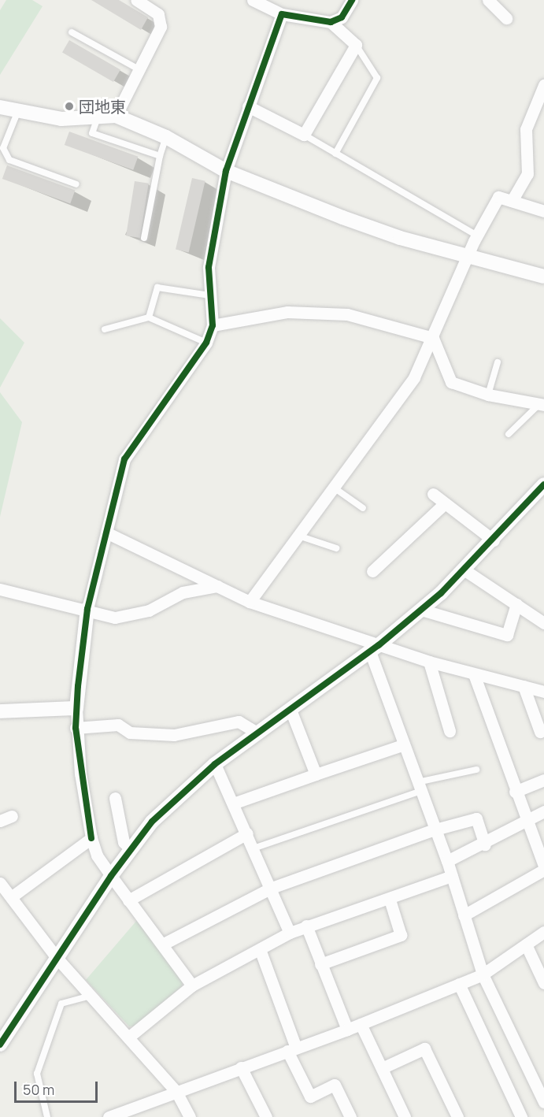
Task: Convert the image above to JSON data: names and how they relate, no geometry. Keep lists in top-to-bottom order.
{
  "places": ["団地東"],
  "scale_bar": "50 m"
}
